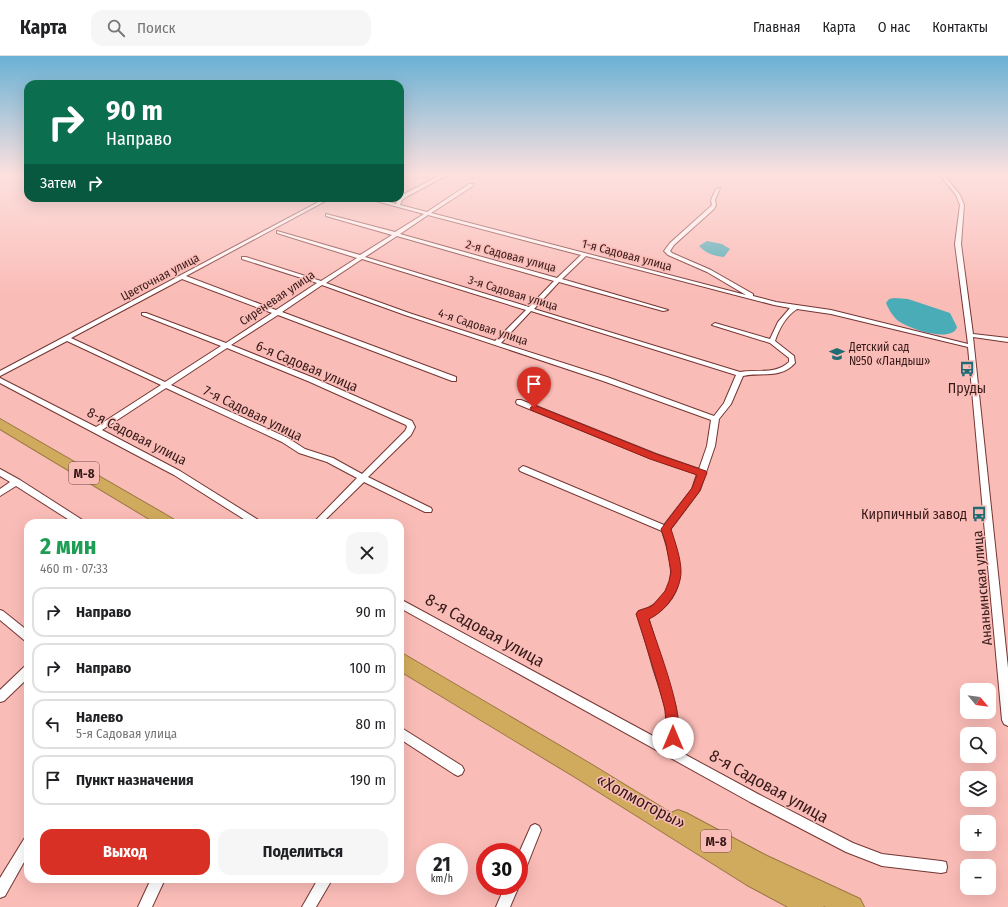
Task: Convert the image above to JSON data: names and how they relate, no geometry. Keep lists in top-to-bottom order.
{
  "streets": {
    "highway": ["М-8", "«Холмогоры»"],
    "street": [
      "1-я Садовая улица",
      "2-я Садовая улица",
      "Цветочная улица",
      "3-я Садовая улица",
      "Сиреневая улица",
      "4-я Садовая улица",
      "6-я Садовая улица",
      "7-я Садовая улица",
      "8-я Садовая улица",
      "Ананьинская улица"
    ]
  },
  "crossings": [
    ["1-я Садовая улица", "Сиреневая улица"],
    ["1-я Садовая улица", "Ананьинская улица"],
    ["2-я Садовая улица", "Сиреневая улица"],
    ["Цветочная улица", "7-я Садовая улица"],
    ["3-я Садовая улица", "Сиреневая улица"],
    ["Сиреневая улица", "4-я Садовая улица"],
    ["Сиреневая улица", "6-я Садовая улица"],
    ["Сиреневая улица", "7-я Садовая улица"],
    ["Сиреневая улица", "8-я Садовая улица"],
    ["6-я Садовая улица", "7-я Садовая улица"]
  ],
  "places": {
    "school or university": ["Детский сад №50 «Ландыш»"],
    "bus stop": ["Пруды", "Кирпичный завод"]
  },
  "north": "bottom right",
  "page": {
    "header": "Карта",
    "search": "Поиск",
    "nav": [
      "Главная",
      "Карта",
      "О нас",
      "Контакты"
    ],
    "turn": ["90 m", "Направо"],
    "then": "Затем",
    "heading": ["2 мин", "460 m · 07:33"],
    "list": [
      {
        "name": "Направо",
        "value": "90 m"
      },
      {
        "name": "Направо",
        "value": "100 m"
      },
      {
        "name": "Налево",
        "note": "5-я Садовая улица",
        "value": "80 m"
      },
      {
        "name": "Пункт назначения",
        "value": "190 m"
      }
    ],
    "map_buttons": ["+", "−"],
    "buttons": ["Выход", "Поделиться"],
    "speed": "21 km/h",
    "limit": "30"
  }
}
